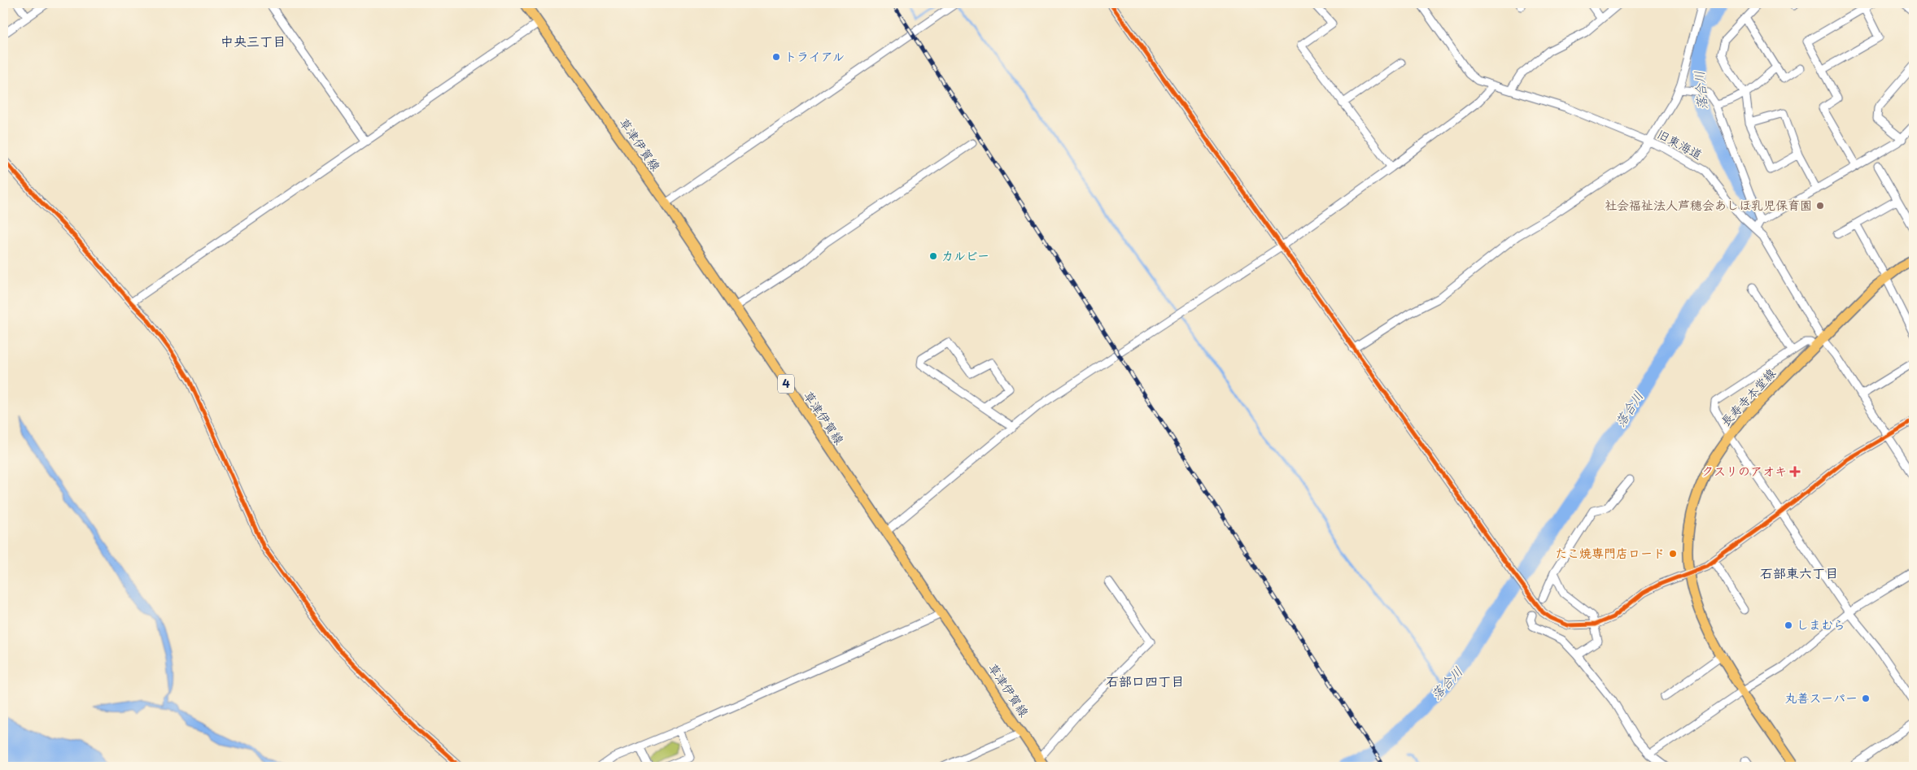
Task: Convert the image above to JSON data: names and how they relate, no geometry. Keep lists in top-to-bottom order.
{
  "streets": {
    "main road": ["草津伊賀線", "4", "長寿寺本堂線"],
    "street": ["旧東海道"]
  },
  "crossings": [
    ["旧東海道", "長寿寺本堂線"]
  ],
  "districts": ["中央三丁目", "石部東六丁目", "石部口四丁目"],
  "water": ["落合川"],
  "places": {
    "other": [
      "トライアル",
      "社会福祉法人芦穂会あしほ乳児保育園",
      "カルビー",
      "たこ焼専門店ロード",
      "しまむら",
      "丸善スーパー"
    ],
    "health": ["クスリのアオキ"]
  }
}
